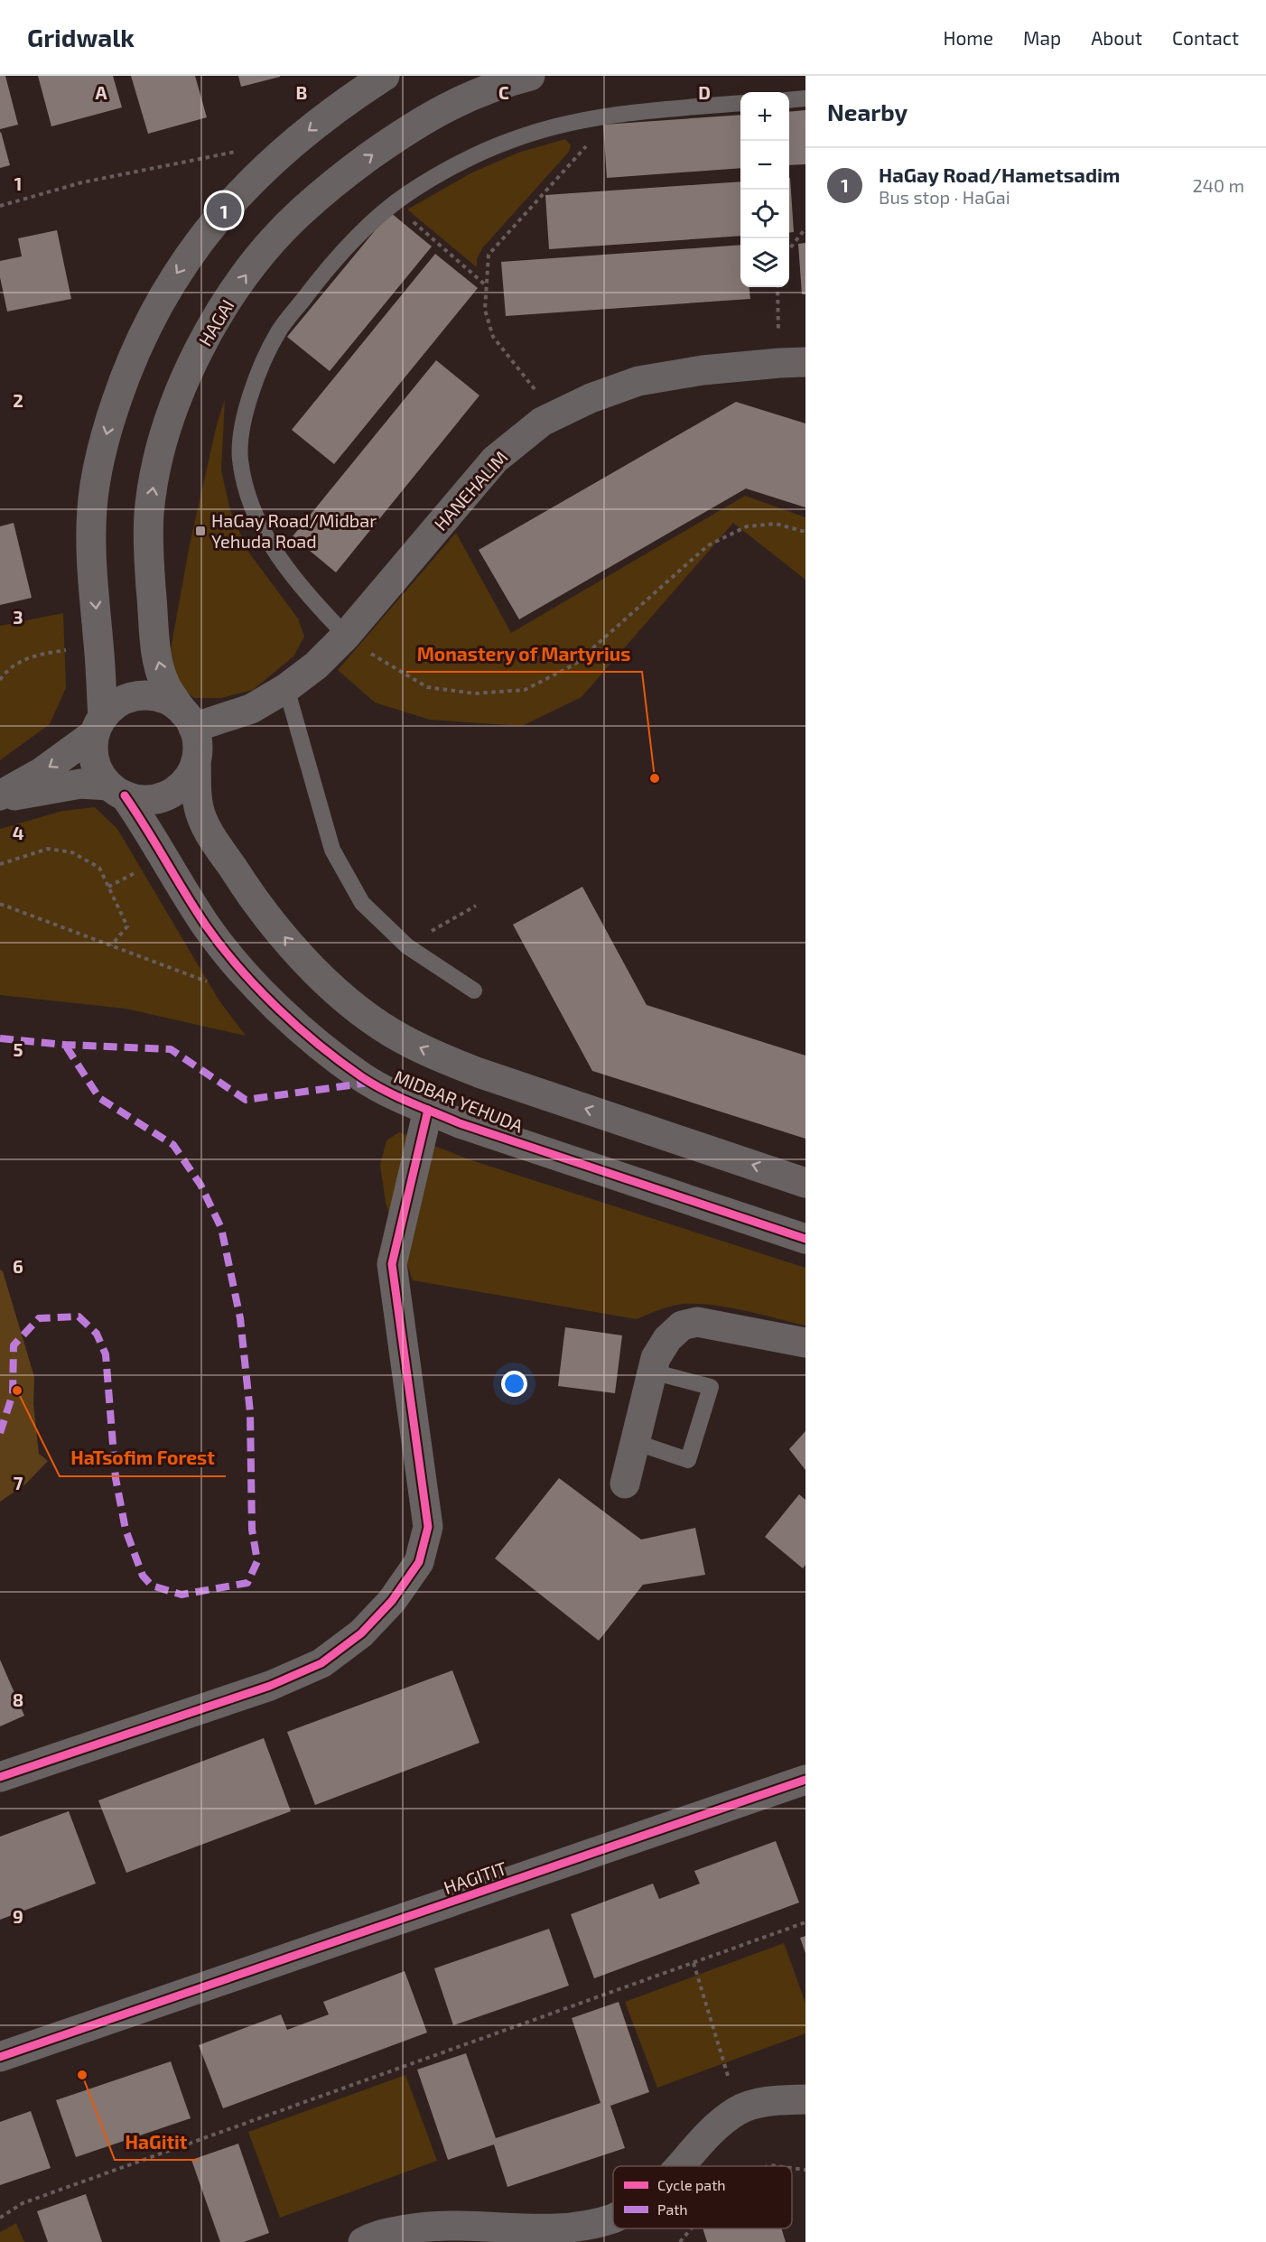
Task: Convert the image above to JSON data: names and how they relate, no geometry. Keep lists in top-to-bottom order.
{
  "streets": {
    "street": [
      "HAGAI",
      "HANEHALIM",
      "MIDBAR YEHUDA",
      "HAGITIT"
    ]
  },
  "crossings": [
    ["HAGAI", "HANEHALIM"],
    ["HAGAI", "MIDBAR YEHUDA"],
    ["HANEHALIM", "MIDBAR YEHUDA"]
  ],
  "places": {
    "transit": ["HaGay Road/Midbar Yehuda Road"],
    "other": ["Monastery of Martyrius", "HaTsofim Forest", "HaGitit"]
  },
  "legend": ["Cycle path", "Path"],
  "page": {
    "header": "Gridwalk",
    "nav": [
      "Home",
      "Map",
      "About",
      "Contact"
    ],
    "heading": "Nearby",
    "map_buttons": ["+", "−"],
    "list": [
      {
        "mark": "1",
        "name": "HaGay Road/Hametsadim",
        "note": "Bus stop · HaGai",
        "value": "240 m"
      }
    ],
    "pins": "1"
  },
  "grid": {
    "columns": [
      "A",
      "B",
      "C",
      "D"
    ],
    "rows": [
      "1",
      "2",
      "3",
      "4",
      "5",
      "6",
      "7",
      "8",
      "9"
    ]
  }
}
